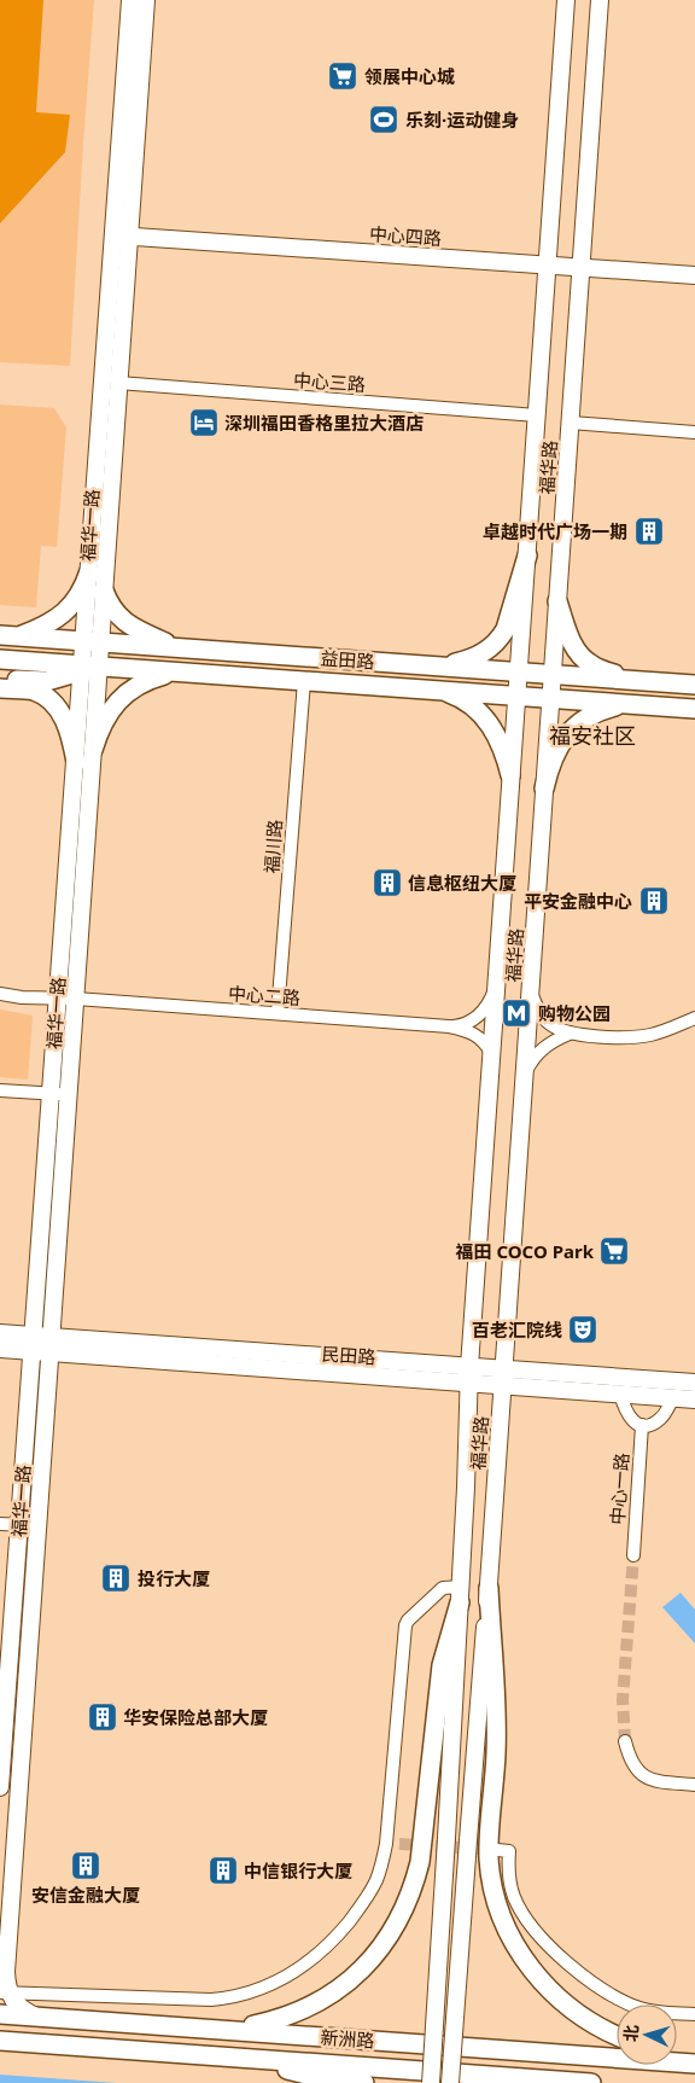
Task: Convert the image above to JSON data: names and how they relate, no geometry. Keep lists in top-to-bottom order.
{
  "streets": {
    "main road": ["益田路", "新洲路"],
    "street": [
      "中心四路",
      "中心三路",
      "福华路",
      "福华一路",
      "福川路",
      "中心二路",
      "民田路",
      "中心一路"
    ]
  },
  "crossings": [
    ["中心四路", "福华路"],
    ["中心四路", "福华一路"],
    ["中心三路", "福华路"],
    ["中心三路", "福华一路"],
    ["福华路", "益田路"],
    ["福华路", "中心二路"],
    ["福华路", "民田路"],
    ["福华一路", "益田路"],
    ["福华一路", "中心二路"],
    ["福华一路", "民田路"],
    ["益田路", "福川路"],
    ["福川路", "中心二路"]
  ],
  "districts": ["福安社区"],
  "places": {
    "supermarket": ["领展中心城", "福田 COCO Park"],
    "sports": ["乐刻·运动健身"],
    "hotel": ["深圳福田香格里拉大酒店"],
    "building": [
      "卓越时代广场一期",
      "信息枢纽大厦",
      "平安金融中心",
      "投行大厦",
      "华安保险总部大厦",
      "安信金融大厦",
      "中信银行大厦"
    ],
    "metro station": ["购物公园"],
    "theatre": ["百老汇院线"]
  },
  "north": "left"
}
